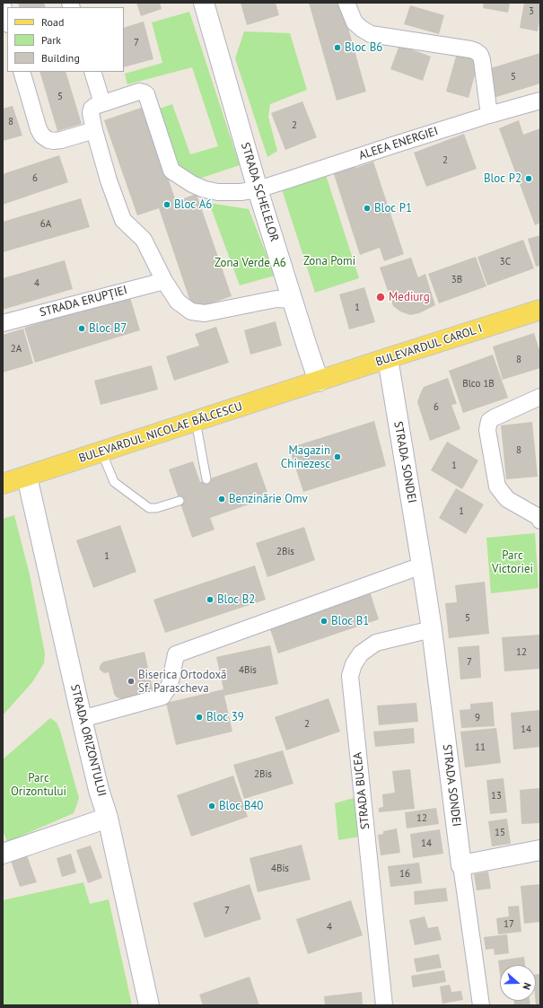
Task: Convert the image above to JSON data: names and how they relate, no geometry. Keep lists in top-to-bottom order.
{
  "streets": {
    "main road": [
      "STRADA SCHELELOR",
      "BULEVARDUL CAROL I",
      "BULEVARDUL NICOLAE BĂLCESCU",
      "STRADA SONDEI",
      "STRADA ORIZONTULUI"
    ],
    "street": ["ALEEA ENERGIEI", "STRADA ERUPȚIEI", "STRADA BUCEA"]
  },
  "crossings": [
    ["ALEEA ENERGIEI", "STRADA SCHELELOR"],
    ["STRADA SCHELELOR", "BULEVARDUL CAROL I"],
    ["STRADA SCHELELOR", "BULEVARDUL NICOLAE BĂLCESCU"],
    ["BULEVARDUL CAROL I", "BULEVARDUL NICOLAE BĂLCESCU"],
    ["BULEVARDUL CAROL I", "STRADA SONDEI"],
    ["BULEVARDUL NICOLAE BĂLCESCU", "STRADA ORIZONTULUI"],
    ["STRADA SONDEI", "STRADA BUCEA"]
  ],
  "parks": [
    "Zona Pomi",
    "Zona Verde A6",
    "Parc Victoriei",
    "Parc Orizontului"
  ],
  "places": [
    "Bloc B6",
    "Bloc P2",
    "Bloc A6",
    "Bloc P1",
    "Mediurg",
    "Bloc B7",
    "Magazin Chinezesc",
    "Benzinărie Omv",
    "Bloc B2",
    "Bloc B1",
    "Biserica Ortodoxă Sf. Parascheva",
    "Bloc 39",
    "Bloc B40"
  ],
  "house_numbers": [
    "3",
    "7",
    "5",
    "5",
    "8",
    "2",
    "2",
    "6",
    "6A",
    "3C",
    "3B",
    "4",
    "1",
    "2A",
    "8",
    "Blco 1B",
    "6",
    "8",
    "1",
    "1",
    "2Bis",
    "1",
    "5",
    "12",
    "7",
    "4Bis",
    "9",
    "2",
    "14",
    "11",
    "2Bis",
    "13",
    "12",
    "15",
    "14",
    "4Bis",
    "16",
    "7",
    "17",
    "4"
  ],
  "legend": ["Road", "Park", "Building"],
  "north": "right"
}
